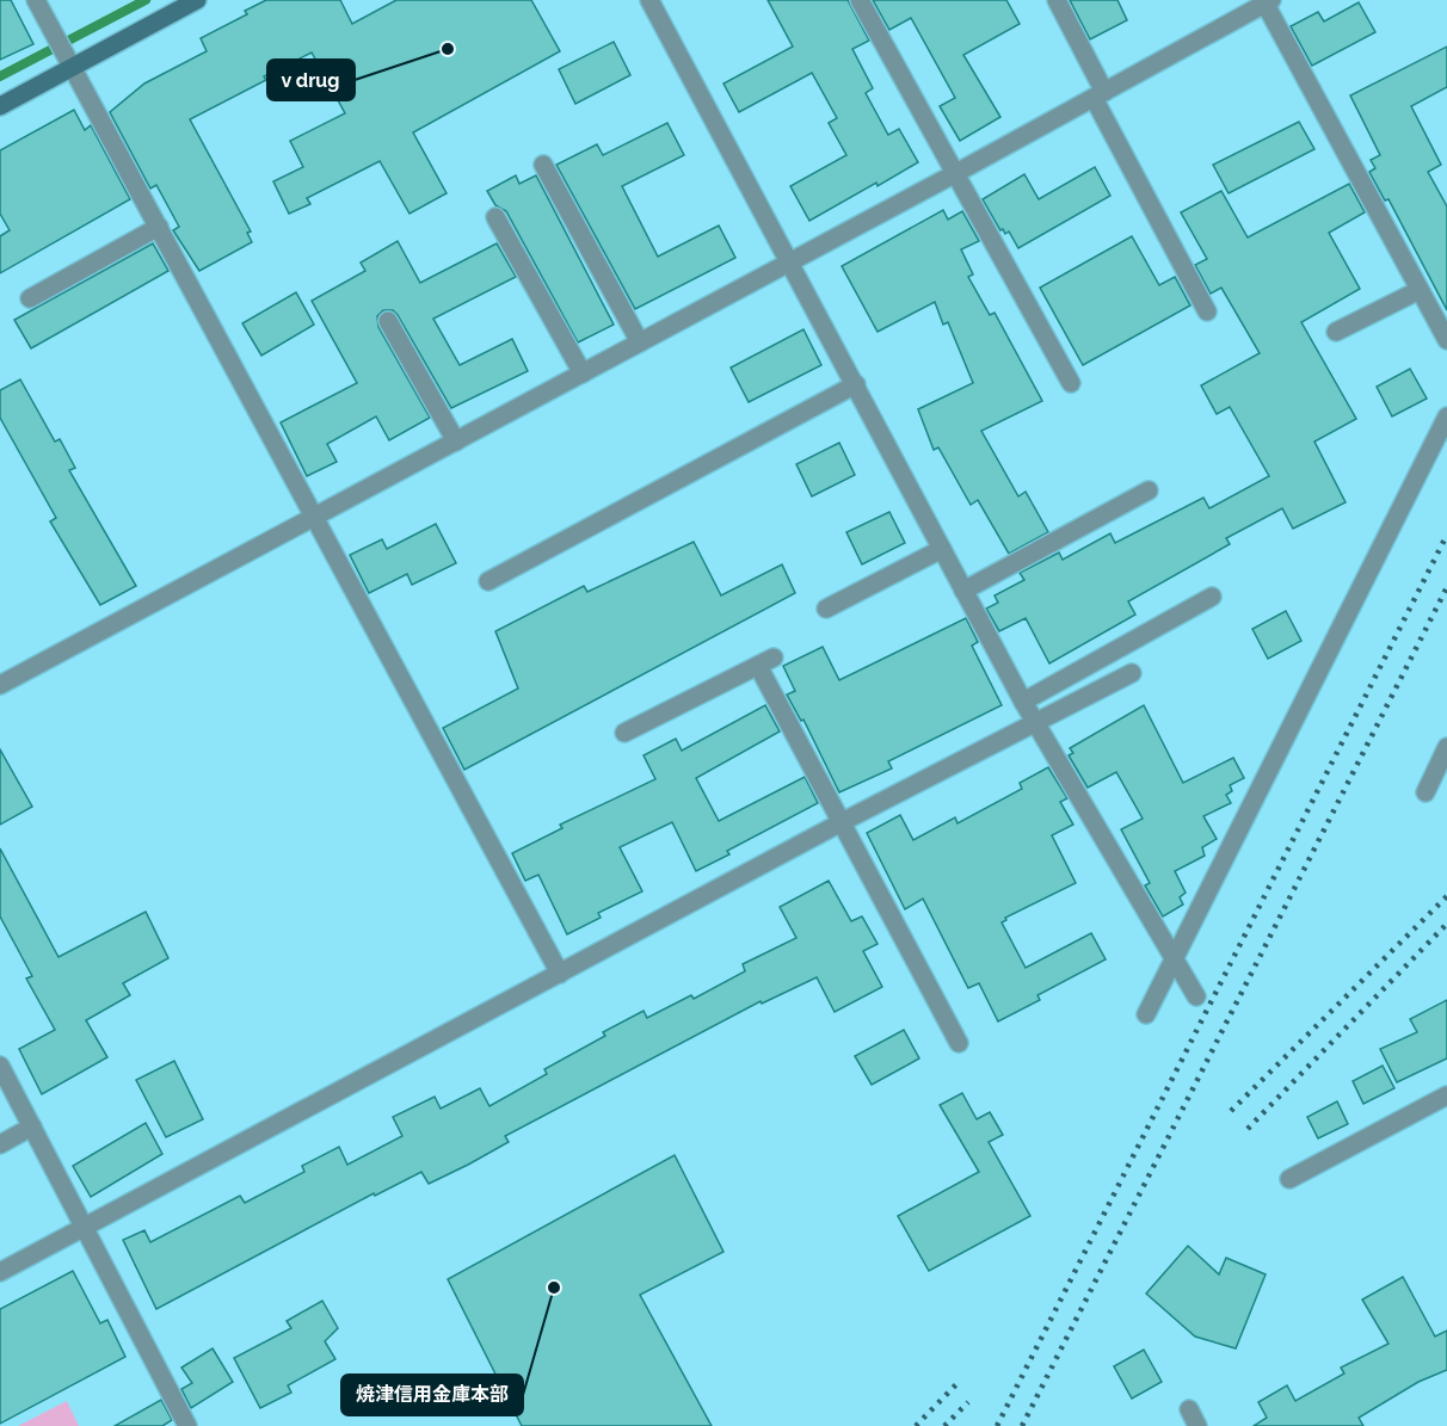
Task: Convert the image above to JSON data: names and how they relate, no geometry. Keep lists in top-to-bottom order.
{
  "places": ["v drug", "焼津信用金庫本部"]
}
